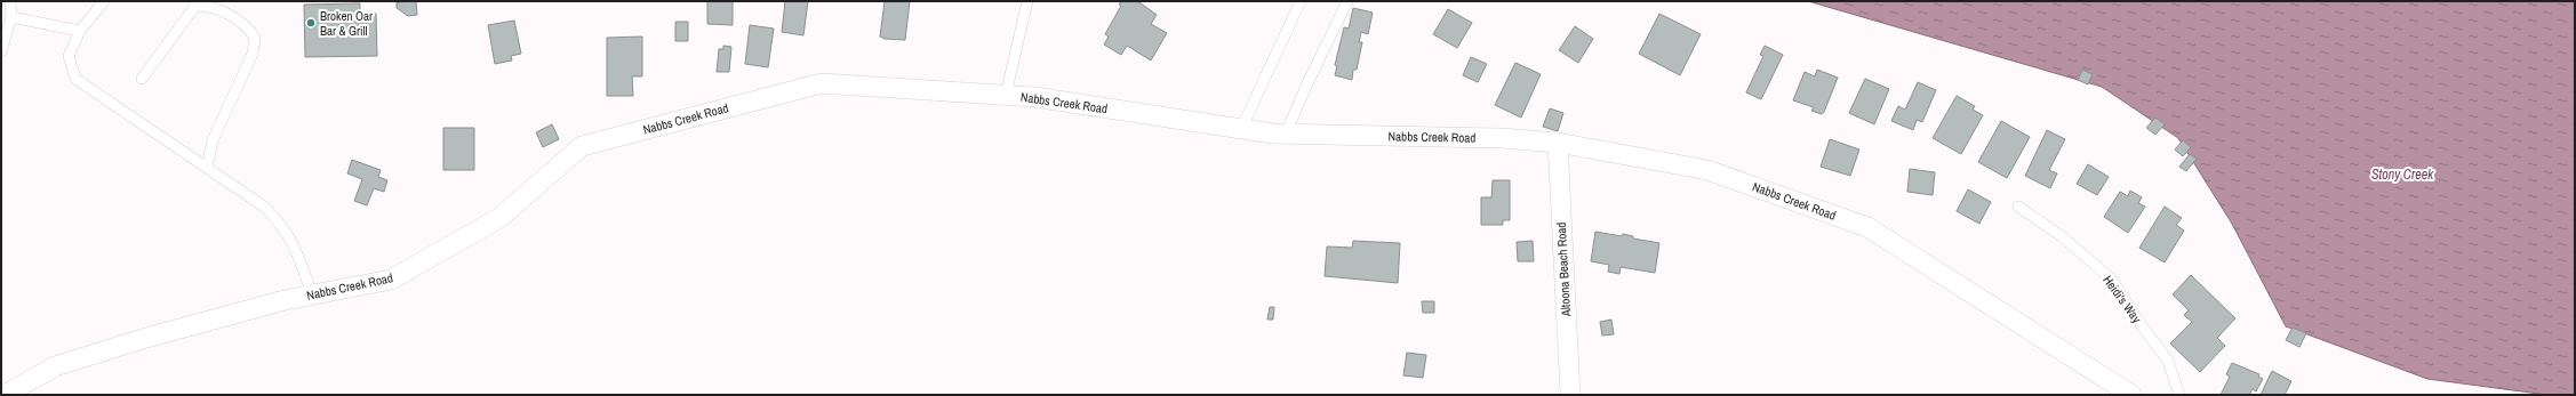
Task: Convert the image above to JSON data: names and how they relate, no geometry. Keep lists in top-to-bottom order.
{
  "streets": {
    "street": ["Nabbs Creek Road", "Altoona Beach Road"],
    "lane": ["Heidi's Way"]
  },
  "crossings": [
    ["Nabbs Creek Road", "Altoona Beach Road"]
  ],
  "water": ["Stony Creek"],
  "places": ["Broken Oar Bar & Grill"]
}
